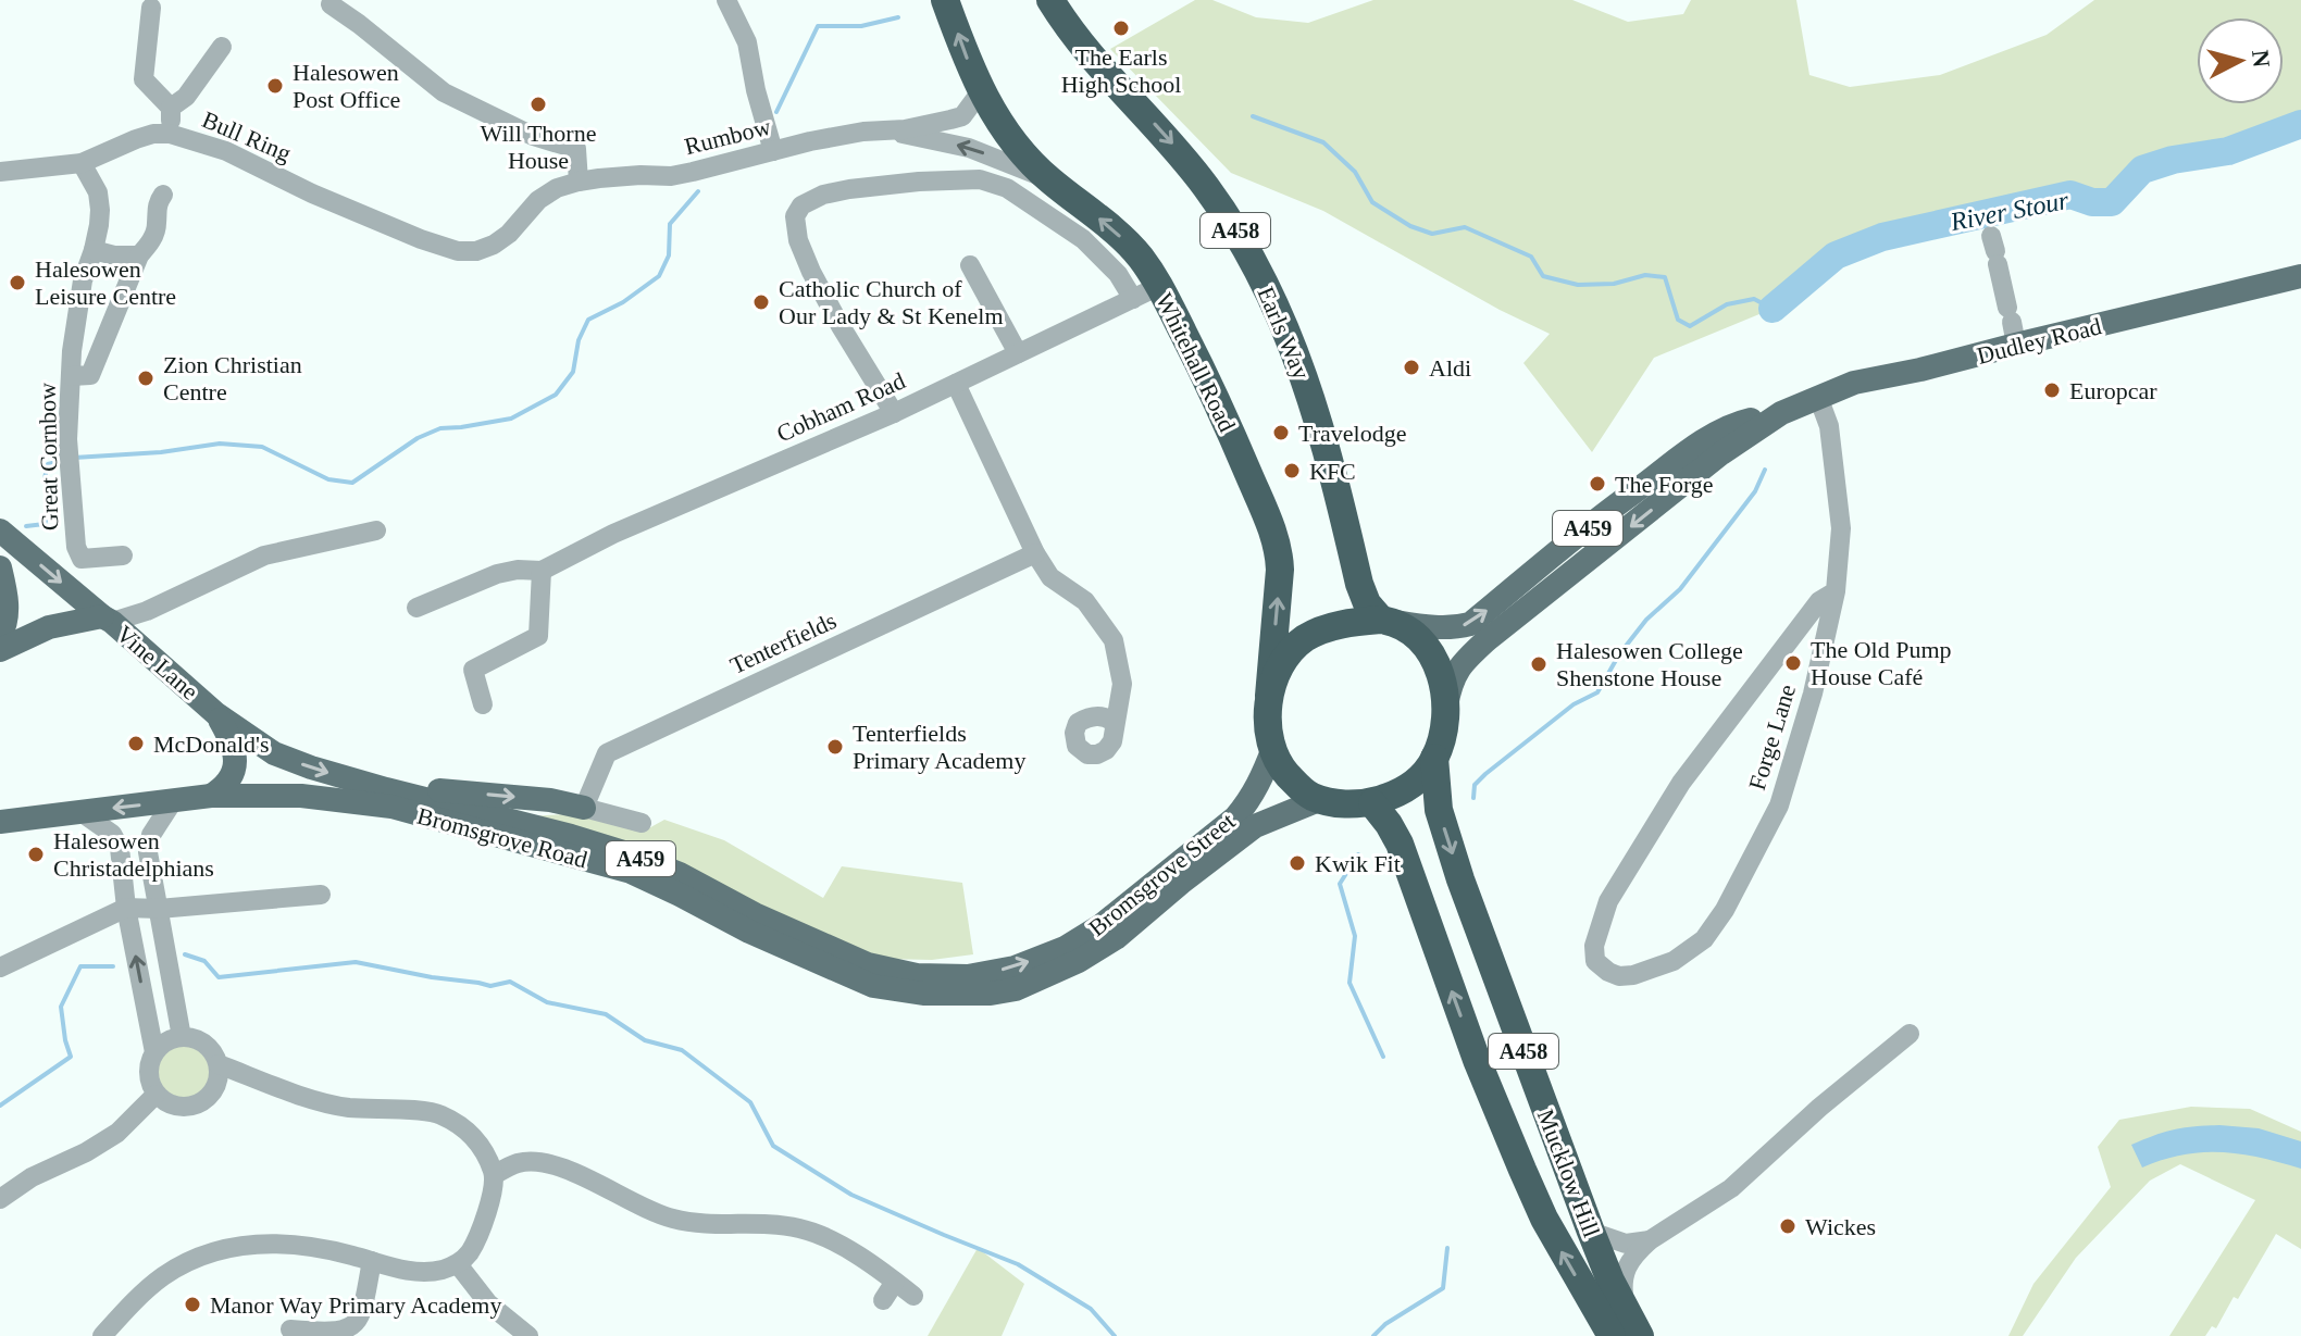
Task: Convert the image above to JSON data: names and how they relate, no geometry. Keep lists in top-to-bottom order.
{
  "streets": {
    "highway": [
      "A458",
      "Earls Way",
      "Whitehall Road",
      "Mucklow Hill"
    ],
    "main road": [
      "Dudley Road",
      "A459",
      "Vine Lane",
      "Bromsgrove Road",
      "Bromsgrove Street"
    ],
    "street": [
      "Bull Ring",
      "Rumbow",
      "Cobham Road",
      "Great Cornbow",
      "Tenterfields",
      "Forge Lane"
    ]
  },
  "crossings": [
    ["Bull Ring", "Rumbow"],
    ["Bull Ring", "Great Cornbow"],
    ["Rumbow", "Whitehall Road"],
    ["A458", "Earls Way"],
    ["A458", "Whitehall Road"],
    ["A458", "A459"],
    ["A458", "Bromsgrove Street"],
    ["A458", "Mucklow Hill"],
    ["Earls Way", "Whitehall Road"],
    ["Earls Way", "A459"],
    ["Earls Way", "Bromsgrove Street"],
    ["Earls Way", "Mucklow Hill"],
    ["Dudley Road", "A459"],
    ["Dudley Road", "Forge Lane"],
    ["Whitehall Road", "Cobham Road"],
    ["Whitehall Road", "A459"],
    ["Whitehall Road", "Bromsgrove Street"],
    ["Whitehall Road", "Mucklow Hill"],
    ["A459", "Bromsgrove Street"],
    ["A459", "Mucklow Hill"],
    ["Vine Lane", "Bromsgrove Road"],
    ["Bromsgrove Road", "Bromsgrove Street"],
    ["Bromsgrove Street", "Mucklow Hill"]
  ],
  "one_way": ["Earls Way", "Whitehall Road"],
  "water": ["River Stour"],
  "places": [
    "The Earls High School",
    "Halesowen Post Office",
    "Will Thorne House",
    "Halesowen Leisure Centre",
    "Catholic Church of Our Lady & St Kenelm",
    "Aldi",
    "Zion Christian Centre",
    "Europcar",
    "Travelodge",
    "KFC",
    "The Forge",
    "The Old Pump House Café",
    "Halesowen College Shenstone House",
    "McDonald's",
    "Tenterfields Primary Academy",
    "Halesowen Christadelphians",
    "Kwik Fit",
    "Wickes",
    "Manor Way Primary Academy"
  ],
  "north": "right"
}
